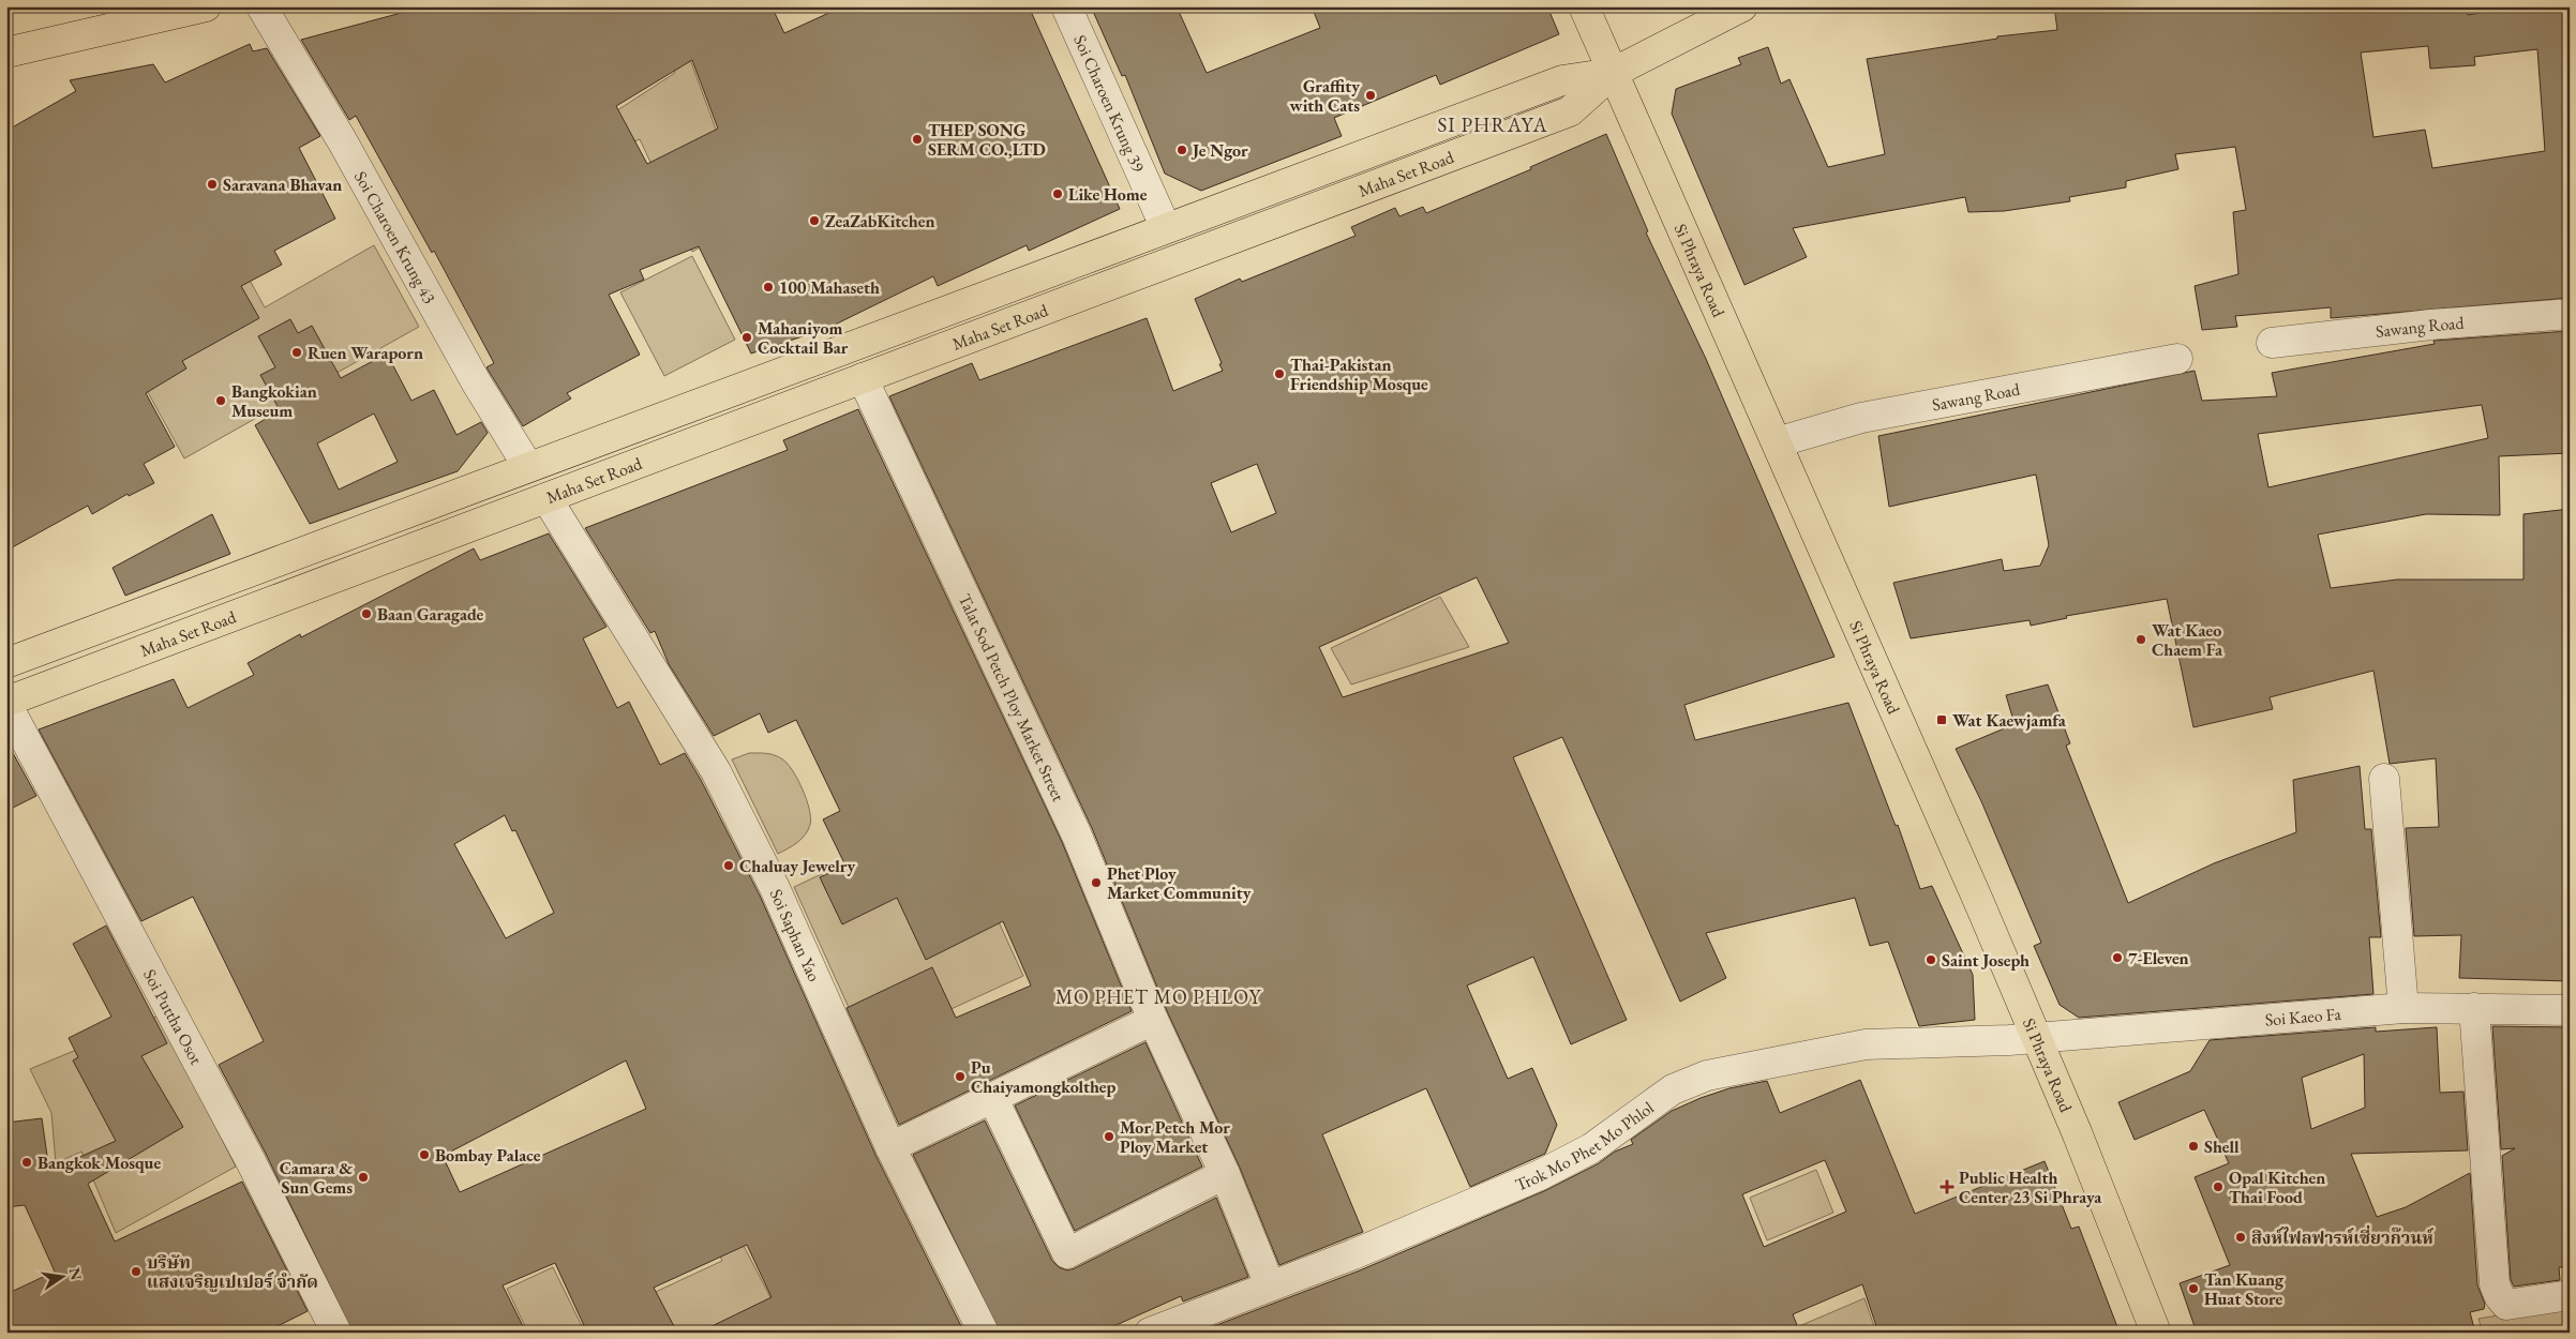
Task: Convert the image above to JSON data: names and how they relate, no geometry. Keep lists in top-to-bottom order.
{
  "streets": {
    "main road": ["Maha Set Road", "Si Phraya Road"],
    "street": [
      "Soi Charoen Krung 39",
      "Soi Charoen Krung 43",
      "Sawang Road",
      "Talat Sod Petch Ploy Market Street",
      "Soi Saphan Yao",
      "Soi Kaeo Fa",
      "Soi Puttha Osot",
      "Trok Mo Phet Mo Phlol"
    ]
  },
  "crossings": [
    ["Soi Charoen Krung 39", "Maha Set Road"],
    ["Maha Set Road", "Soi Charoen Krung 43"],
    ["Maha Set Road", "Si Phraya Road"],
    ["Maha Set Road", "Talat Sod Petch Ploy Market Street"],
    ["Maha Set Road", "Soi Saphan Yao"],
    ["Maha Set Road", "Soi Puttha Osot"],
    ["Si Phraya Road", "Sawang Road"],
    ["Si Phraya Road", "Soi Kaeo Fa"],
    ["Si Phraya Road", "Trok Mo Phet Mo Phlol"],
    ["Talat Sod Petch Ploy Market Street", "Trok Mo Phet Mo Phlol"],
    ["Soi Kaeo Fa", "Trok Mo Phet Mo Phlol"]
  ],
  "districts": ["SI PHRAYA", "MO PHET MO PHLOY"],
  "places": {
    "other": [
      "Graffity with Cats",
      "THEP SONG SERM CO.,LTD",
      "Je Ngor",
      "Saravana Bhavan",
      "Like Home",
      "ZeaZabKitchen",
      "100 Mahaseth",
      "Mahaniyom Cocktail Bar",
      "Ruen Waraporn",
      "Thai-Pakistan Friendship Mosque",
      "Bangkokian Museum",
      "Baan Garagade",
      "Wat Kaeo Chaem Fa",
      "Chaluay Jewelry",
      "Phet Ploy Market Community",
      "7-Eleven",
      "Saint Joseph",
      "Pu Chaiyamongkolthep",
      "Mor Petch Mor Ploy Market",
      "Shell",
      "Bombay Palace",
      "Bangkok Mosque",
      "Camara & Sun Gems",
      "Opal Kitchen Thai Food",
      "สิงห์ไฟลฟารห์เซี่ยวก๊วนห์",
      "บริษัท แสงเจริญเปเปอร์ จำกัด",
      "Tan Kuang Huat Store"
    ],
    "transit": ["Wat Kaewjamfa"],
    "health": ["Public Health Center 23 Si Phraya"]
  },
  "north": "right"
}
